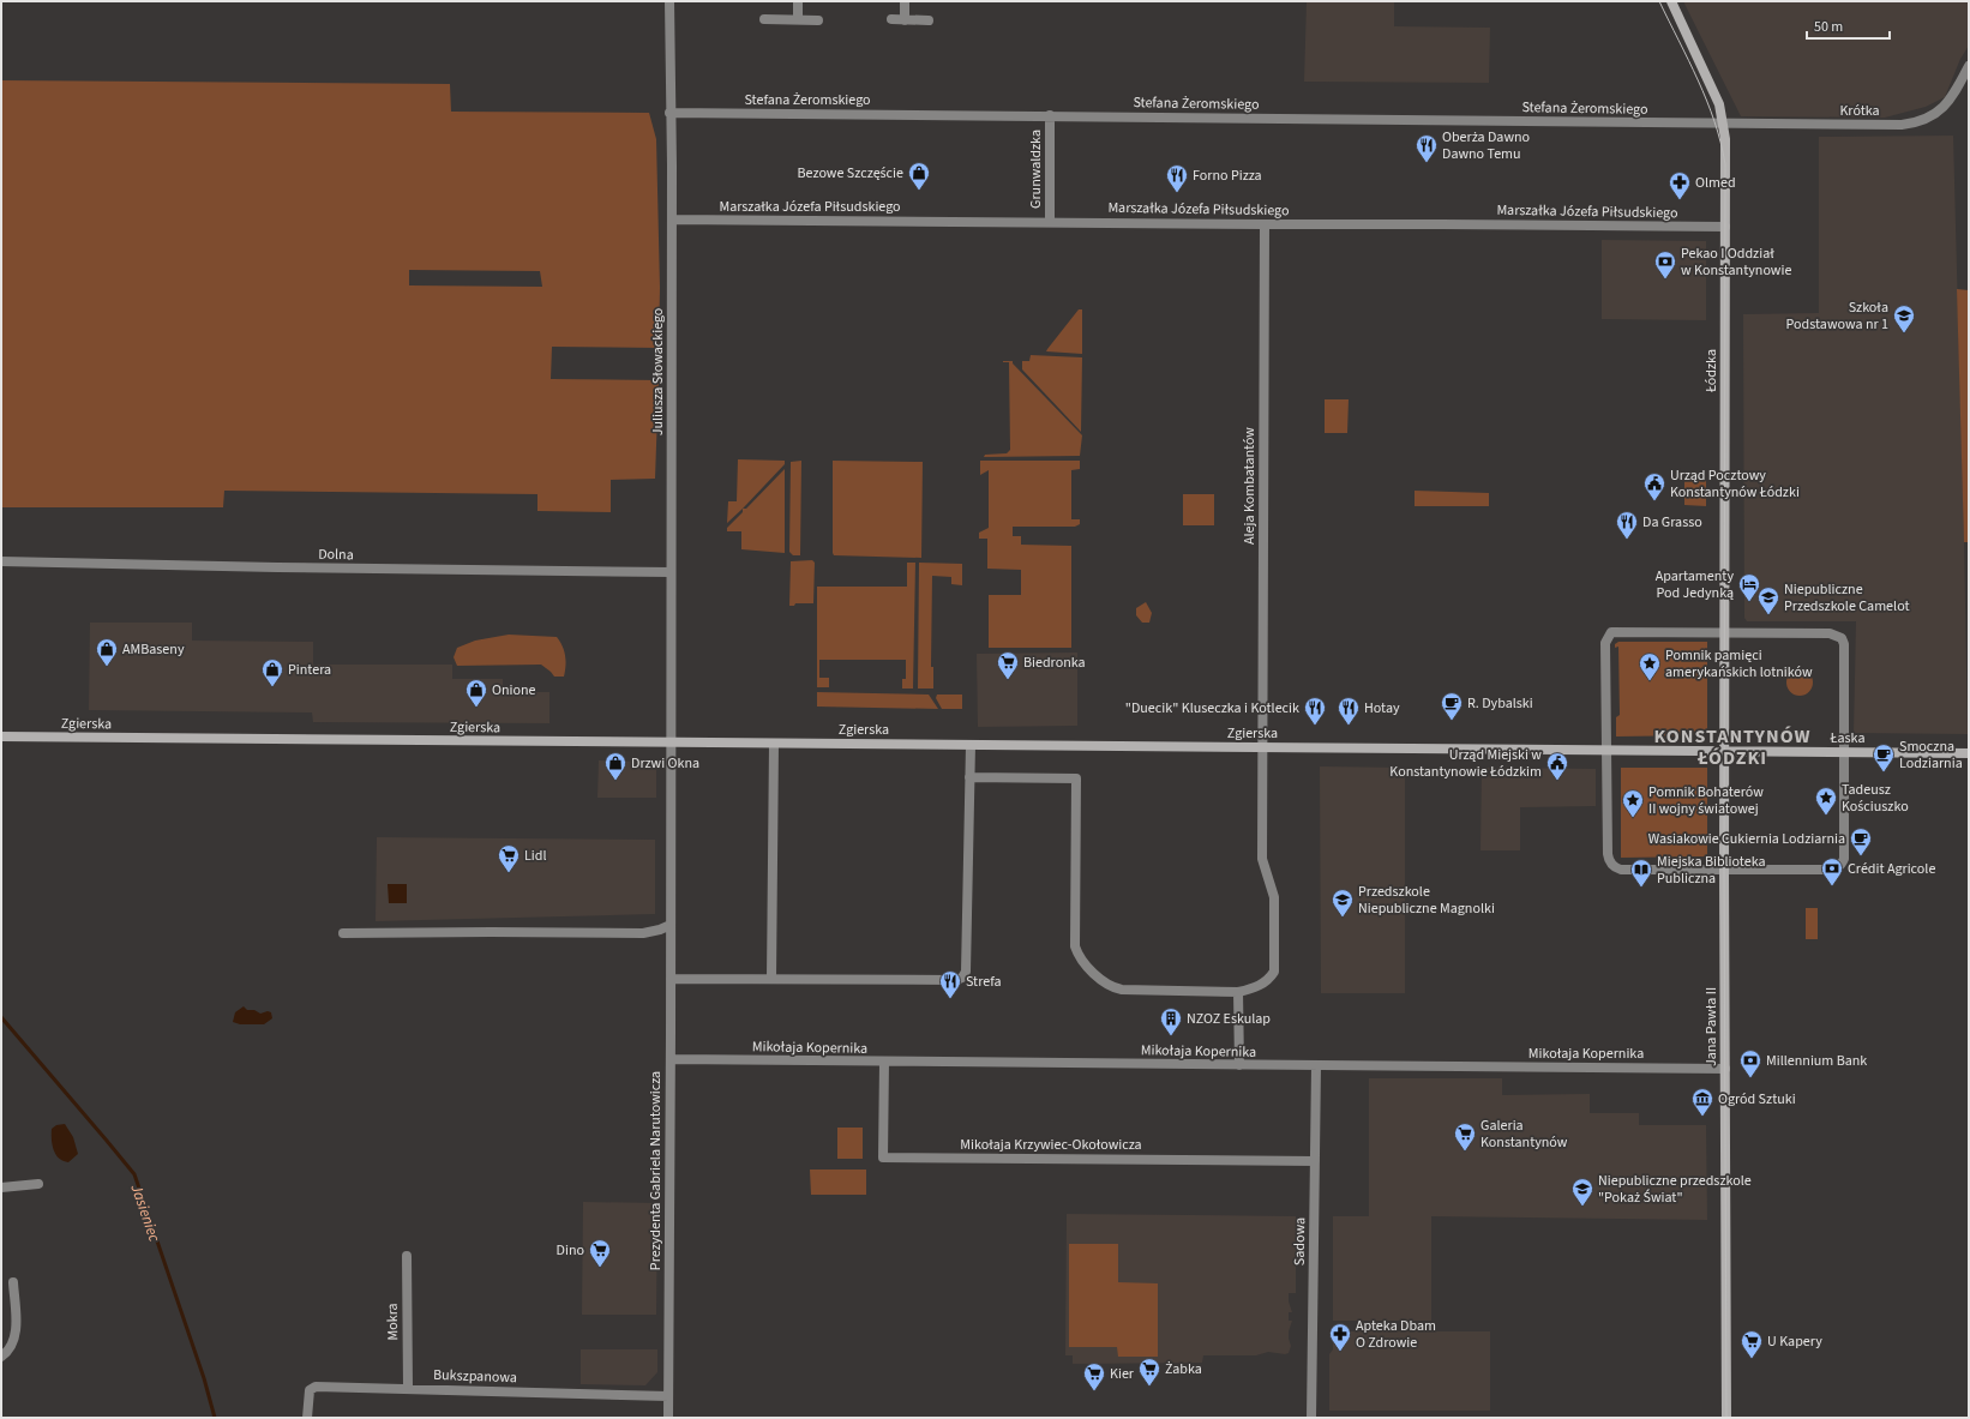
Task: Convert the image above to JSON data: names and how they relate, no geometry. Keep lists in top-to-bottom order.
{
  "streets": {
    "main road": [
      "Łódzka",
      "Zgierska",
      "Łaska",
      "Jana Pawła II"
    ],
    "street": [
      "Stefana Żeromskiego",
      "Krótka",
      "Grunwaldzka",
      "Marszałka Józefa Piłsudskiego",
      "Juliusza Słowackiego",
      "Aleja Kombatantów",
      "Dolna",
      "Mikołaja Kopernika",
      "Mikołaja Krzywiec-Okołowicza",
      "Prezydenta Gabriela Narutowicza",
      "Sadowa",
      "Mokra",
      "Bukszpanowa"
    ]
  },
  "crossings": [
    ["Stefana Żeromskiego", "Krótka"],
    ["Stefana Żeromskiego", "Grunwaldzka"],
    ["Stefana Żeromskiego", "Łódzka"],
    ["Stefana Żeromskiego", "Juliusza Słowackiego"],
    ["Krótka", "Łódzka"],
    ["Grunwaldzka", "Marszałka Józefa Piłsudskiego"],
    ["Marszałka Józefa Piłsudskiego", "Łódzka"],
    ["Marszałka Józefa Piłsudskiego", "Juliusza Słowackiego"],
    ["Marszałka Józefa Piłsudskiego", "Aleja Kombatantów"],
    ["Łódzka", "Zgierska"],
    ["Łódzka", "Łaska"],
    ["Łódzka", "Jana Pawła II"],
    ["Juliusza Słowackiego", "Dolna"],
    ["Juliusza Słowackiego", "Zgierska"],
    ["Juliusza Słowackiego", "Prezydenta Gabriela Narutowicza"],
    ["Aleja Kombatantów", "Zgierska"],
    ["Zgierska", "Łaska"],
    ["Zgierska", "Jana Pawła II"],
    ["Zgierska", "Prezydenta Gabriela Narutowicza"],
    ["Łaska", "Jana Pawła II"],
    ["Jana Pawła II", "Mikołaja Kopernika"],
    ["Mikołaja Kopernika", "Mikołaja Krzywiec-Okołowicza"],
    ["Mikołaja Kopernika", "Prezydenta Gabriela Narutowicza"],
    ["Mikołaja Kopernika", "Sadowa"],
    ["Mikołaja Krzywiec-Okołowicza", "Sadowa"],
    ["Prezydenta Gabriela Narutowicza", "Bukszpanowa"],
    ["Mokra", "Bukszpanowa"]
  ],
  "districts": ["KONSTANTYNÓW ŁÓDZKI"],
  "water": ["Jasieniec"],
  "places": {
    "restaurant": [
      "Oberża Dawno Dawno Temu",
      "Forno Pizza",
      "Da Grasso",
      "\"Duecik\" Kluseczka i Kotlecik",
      "Hotay",
      "Strefa"
    ],
    "shop": [
      "Bezowe Szczęście",
      "AMBaseny",
      "Pintera",
      "Onione",
      "Drzwi Okna"
    ],
    "pharmacy": ["Olmed", "Apteka Dbam O Zdrowie"],
    "bank": ["Pekao I Oddział w Konstantynowie", "Crédit Agricole", "Millennium Bank"],
    "school or university": [
      "Szkoła Podstawowa nr 1",
      "Niepubliczne Przedszkole Camelot",
      "Przedszkole Niepubliczne Magnolki",
      "Niepubliczne przedszkole \"Pokaż Świat\""
    ],
    "public building": ["Urząd Pocztowy Konstantynów Łódzki", "Urząd Miejski w Konstantynowie Łódzkim"],
    "hotel": ["Apartamenty Pod Jedynką"],
    "supermarket": [
      "Biedronka",
      "Lidl",
      "Galeria Konstantynów",
      "Dino",
      "U Kapery",
      "Żabka",
      "Kier"
    ],
    "place": ["Pomnik pamięci amerykańskich lotników", "Tadeusz Kościuszko", "Pomnik Bohaterów II wojny światowej"],
    "cafe": ["R. Dybalski", "Smoczna Lodziarnia", "Wasiakowie Cukiernia Lodziarnia"],
    "library": ["Miejska Biblioteka Publiczna"],
    "building": ["NZOZ Eskulap"],
    "museum": ["Ogród Sztuki"]
  },
  "scale_bar": "50 m"
}
